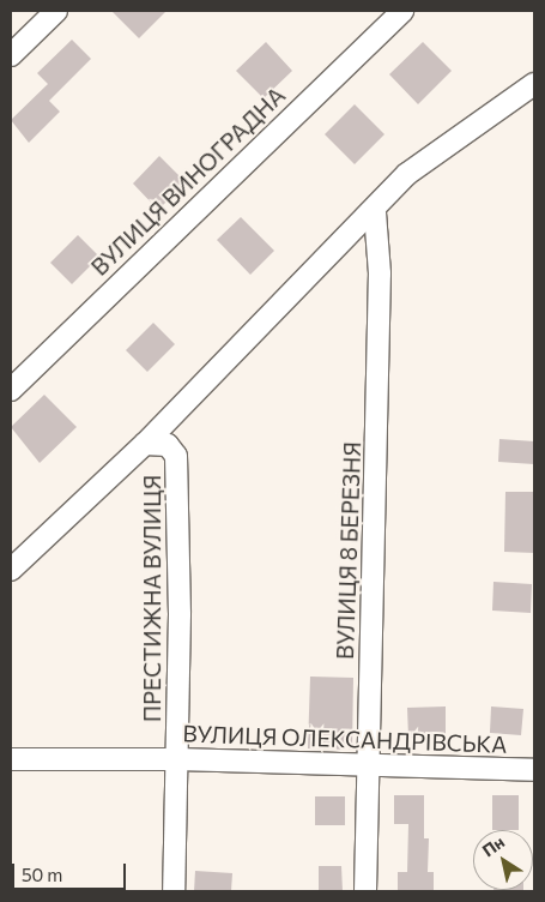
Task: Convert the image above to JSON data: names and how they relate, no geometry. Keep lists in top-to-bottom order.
{
  "streets": {
    "street": [
      "ВУЛИЦЯ ВИНОГРАДНА",
      "ВУЛИЦЯ 8 БЕРЕЗНЯ",
      "ПРЕСТИЖНА ВУЛИЦЯ",
      "ВУЛИЦЯ ОЛЕКСАНДРІВСЬКА"
    ]
  },
  "crossings": [
    ["ВУЛИЦЯ 8 БЕРЕЗНЯ", "ВУЛИЦЯ ОЛЕКСАНДРІВСЬКА"],
    ["ПРЕСТИЖНА ВУЛИЦЯ", "ВУЛИЦЯ ОЛЕКСАНДРІВСЬКА"]
  ],
  "scale_bar": "50 m",
  "north": "top left"
}
